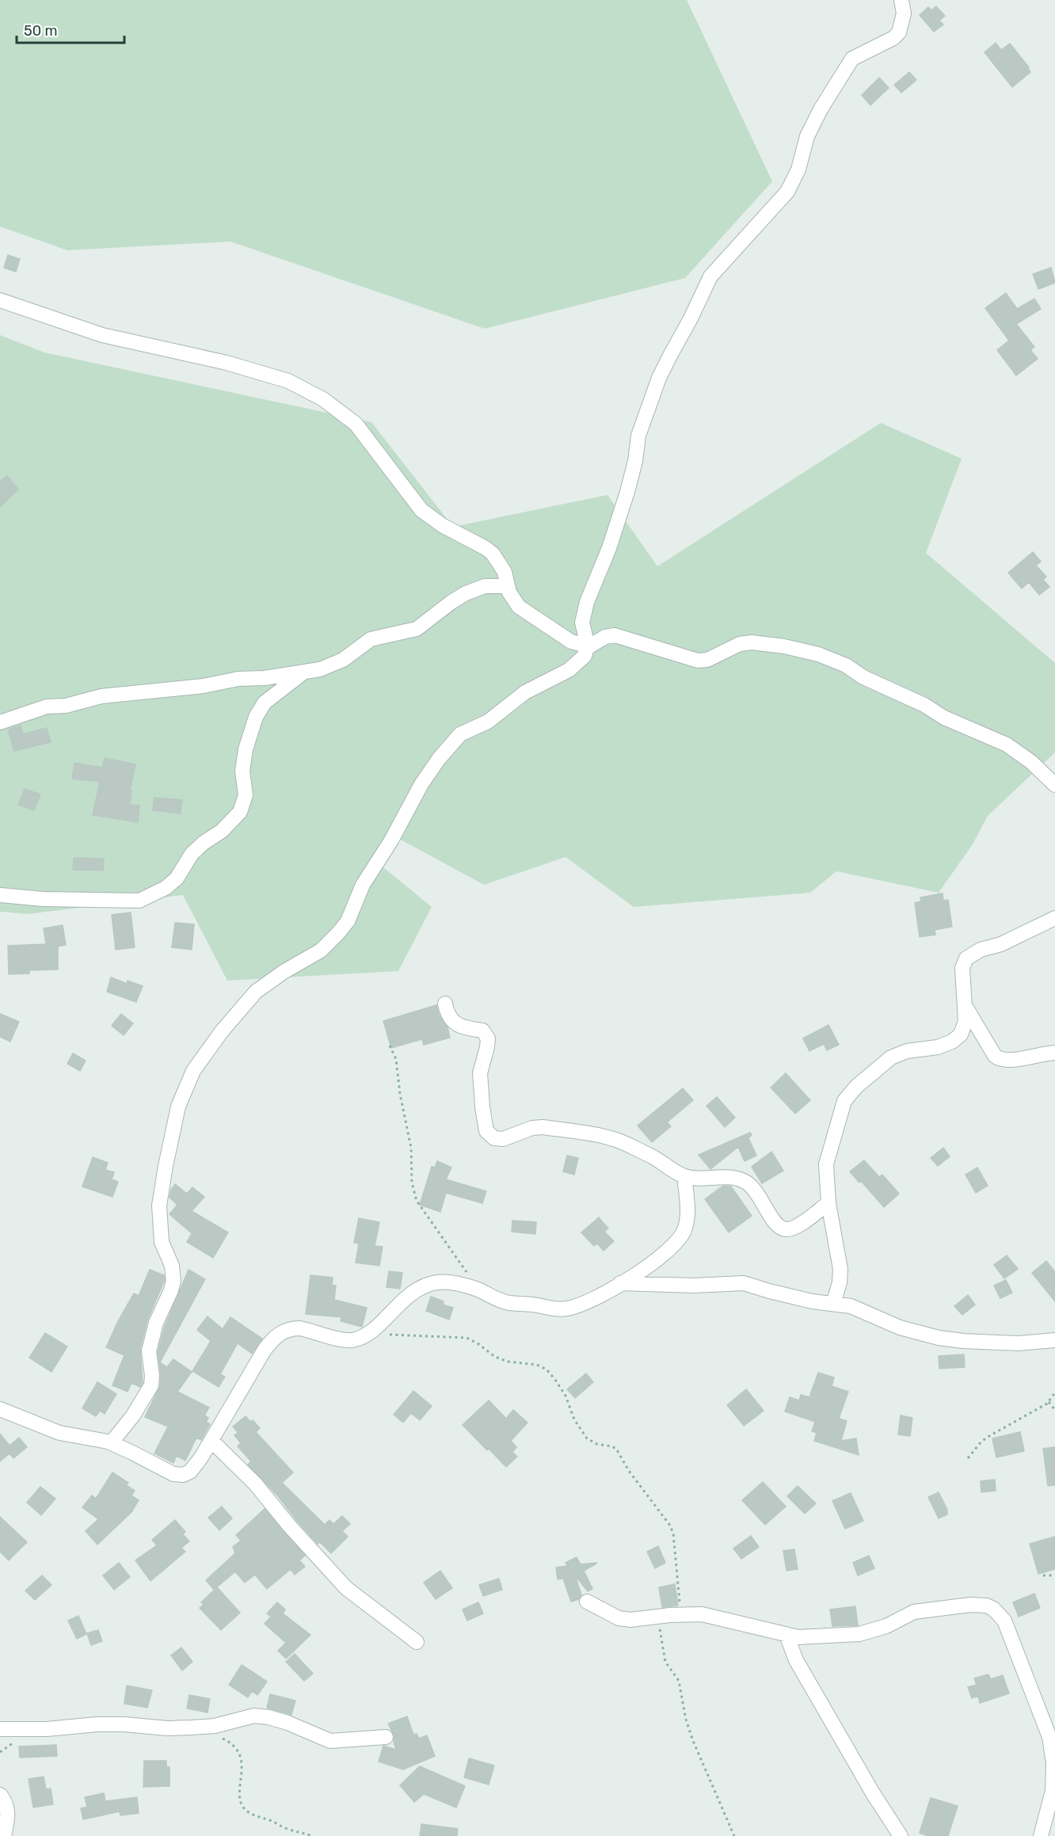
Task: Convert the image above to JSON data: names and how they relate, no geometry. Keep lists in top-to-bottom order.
{
  "scale_bar": "50 m"
}
